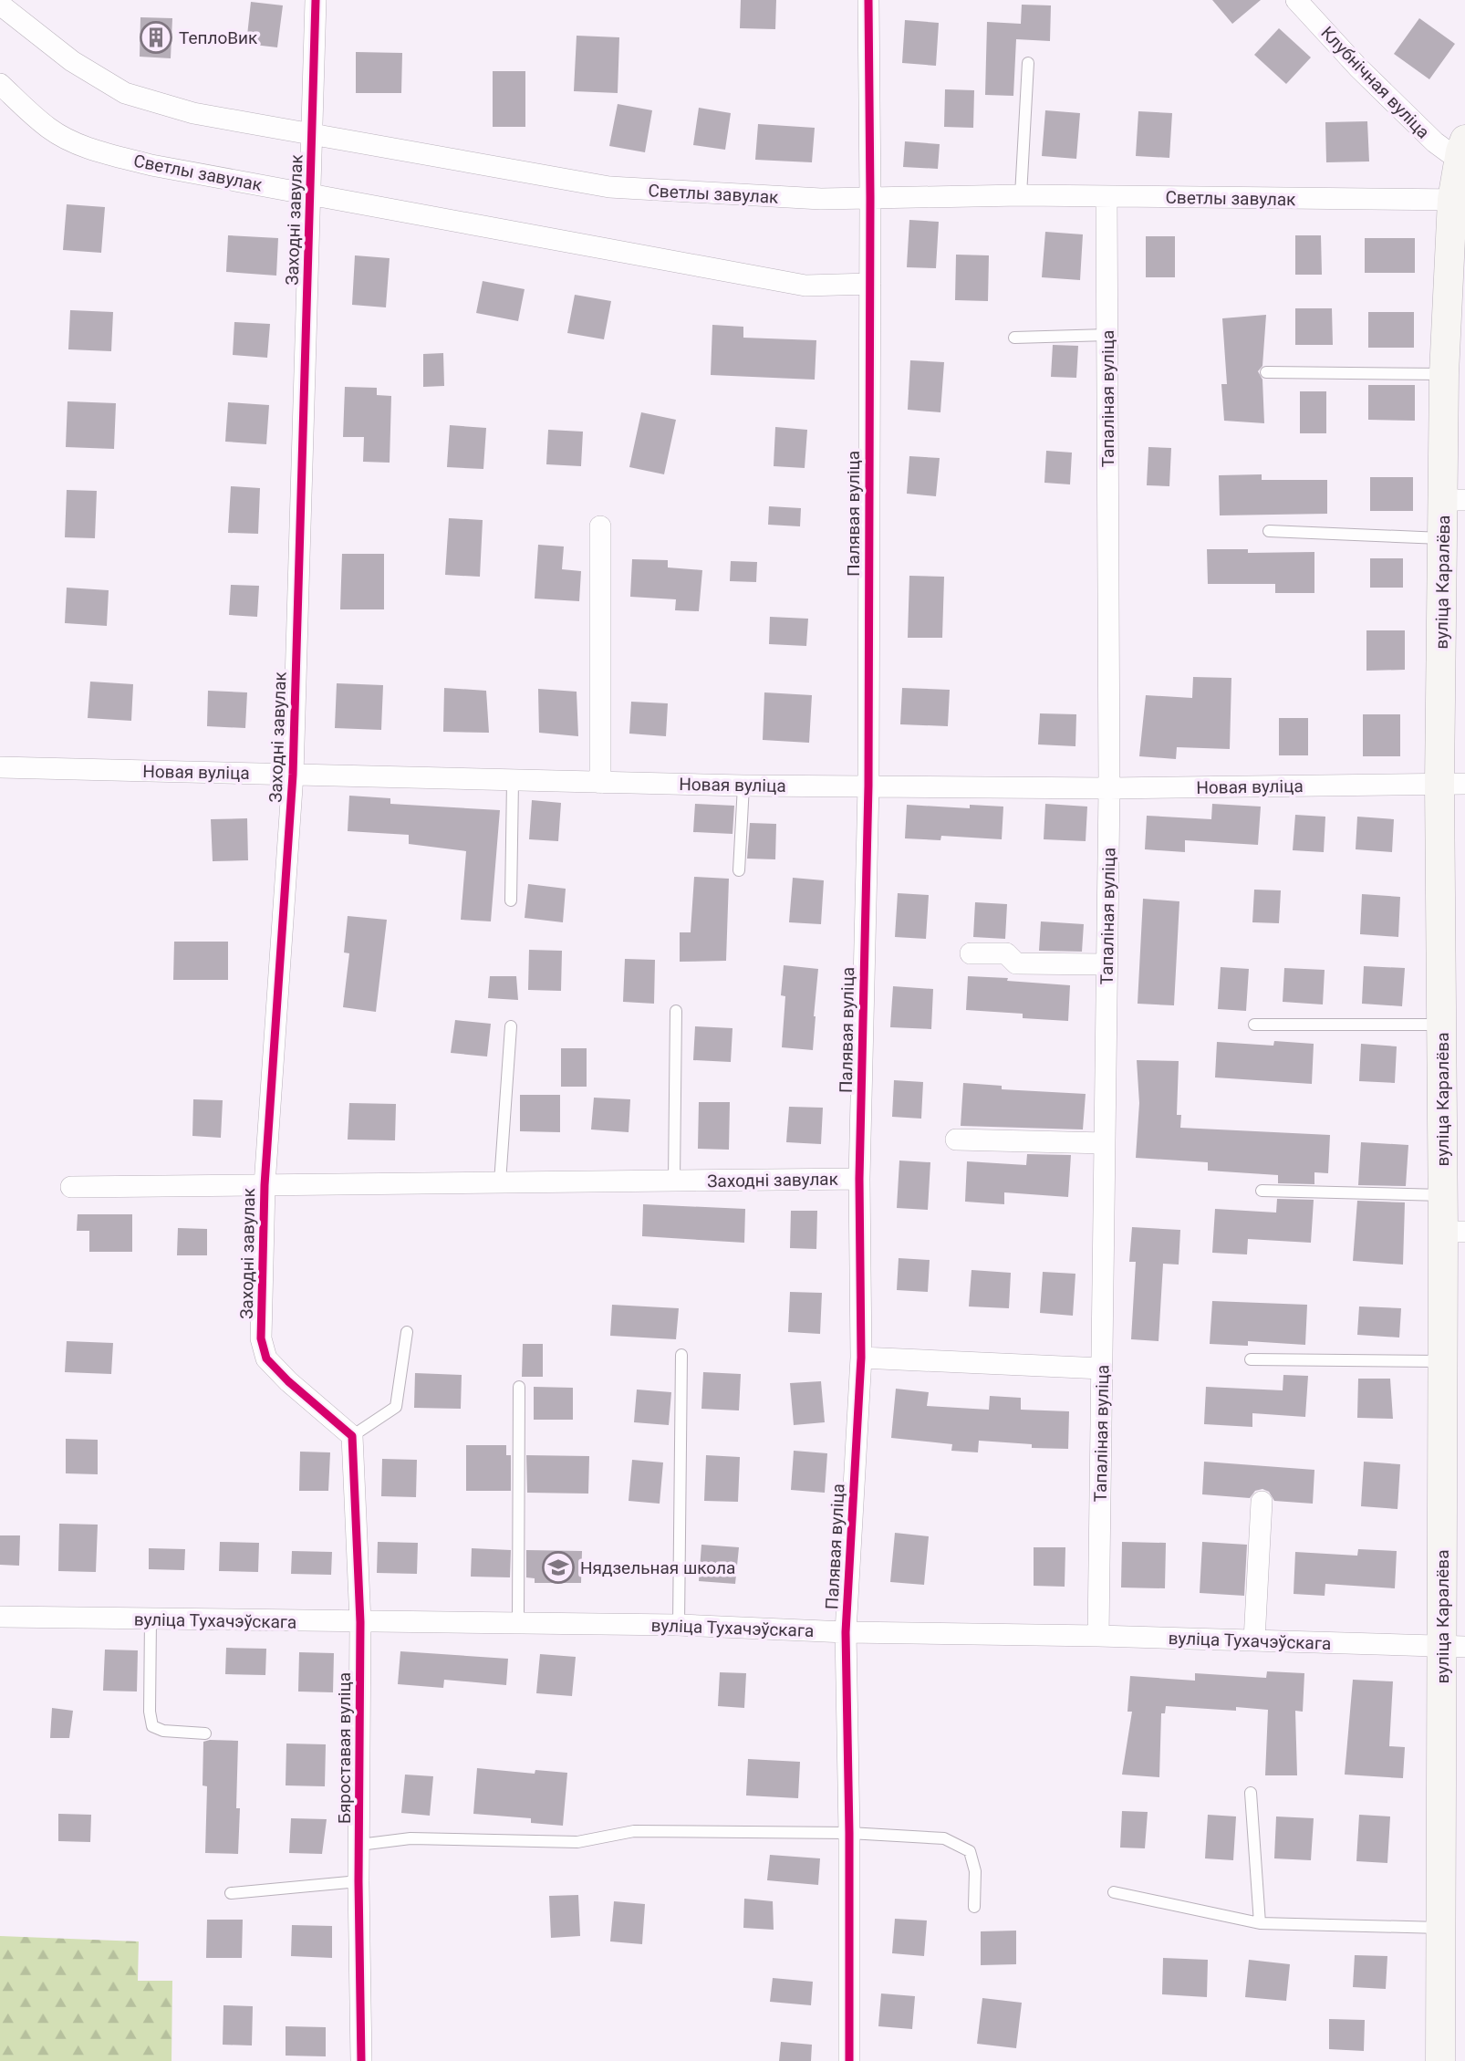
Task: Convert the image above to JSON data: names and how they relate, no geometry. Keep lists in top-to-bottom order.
{
  "streets": {
    "main road": ["вуліца Каралёва"],
    "street": [
      "Клубнічная вуліца",
      "Светлы завулак",
      "Заходні завулак",
      "Тапаліная вуліца",
      "Палявая вуліца",
      "Новая вуліца",
      "вуліца Тухачэўскага",
      "Бяроставая вуліца"
    ]
  },
  "crossings": [
    ["Клубнічная вуліца", "вуліца Каралёва"],
    ["Светлы завулак", "Заходні завулак"],
    ["Светлы завулак", "Тапаліная вуліца"],
    ["Светлы завулак", "Палявая вуліца"],
    ["Светлы завулак", "вуліца Каралёва"],
    ["Заходні завулак", "Палявая вуліца"],
    ["Заходні завулак", "Новая вуліца"],
    ["Заходні завулак", "Бяроставая вуліца"],
    ["Тапаліная вуліца", "Новая вуліца"],
    ["Тапаліная вуліца", "вуліца Тухачэўскага"],
    ["Палявая вуліца", "Новая вуліца"],
    ["Палявая вуліца", "вуліца Тухачэўскага"],
    ["вуліца Каралёва", "Новая вуліца"],
    ["вуліца Каралёва", "вуліца Тухачэўскага"],
    ["вуліца Тухачэўскага", "Бяроставая вуліца"]
  ],
  "places": {
    "building": ["ТеплоВик"],
    "school or university": ["Нядзельная школа"]
  }
}
